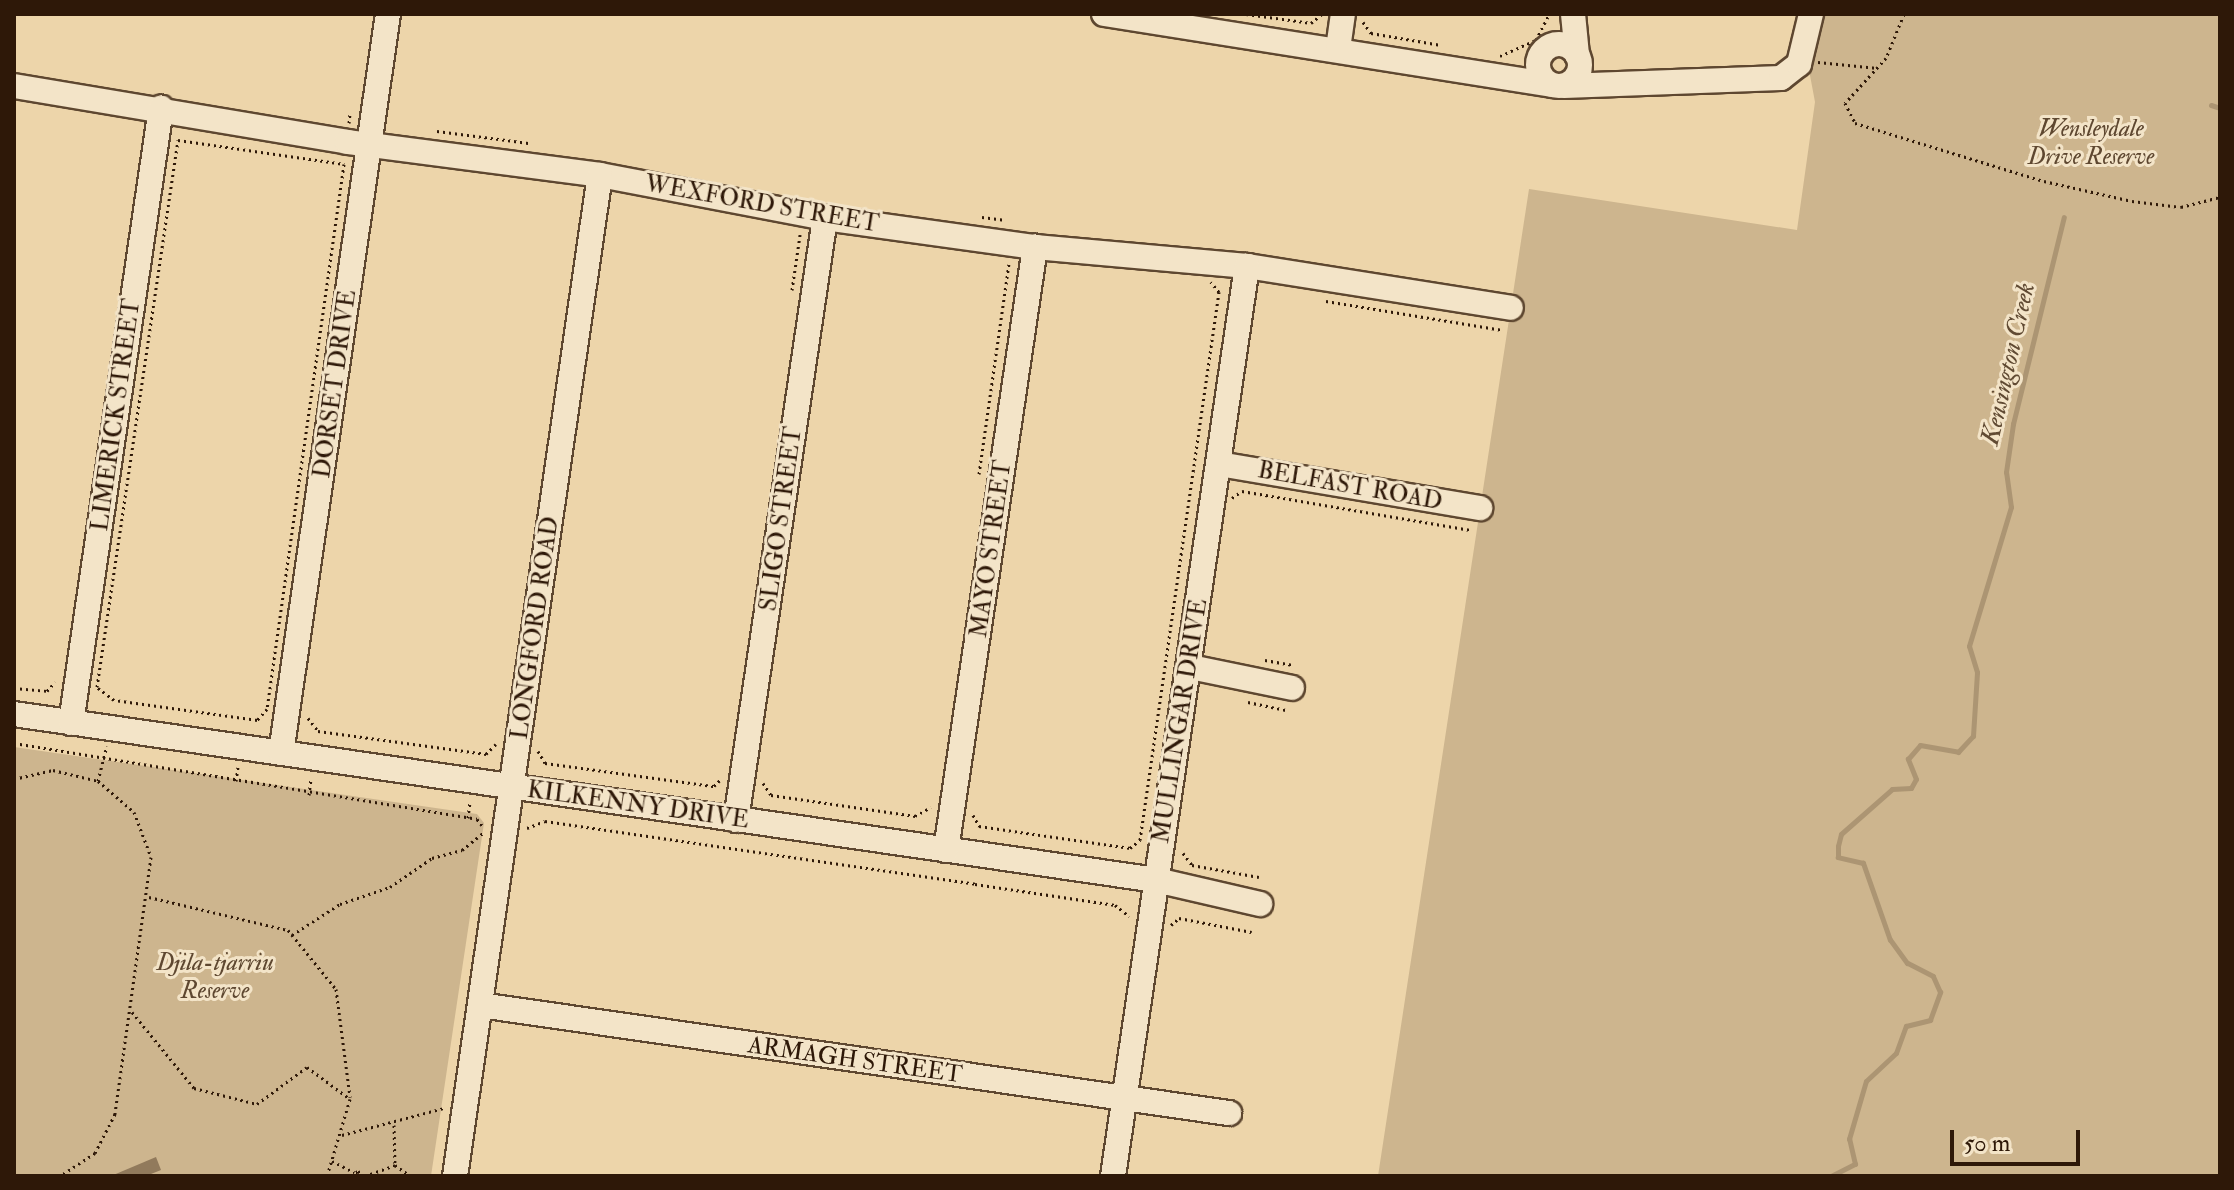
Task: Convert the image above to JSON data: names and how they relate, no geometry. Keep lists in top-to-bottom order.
{
  "streets": {
    "street": [
      "WEXFORD STREET",
      "DORSET DRIVE",
      "LIMERICK STREET",
      "BELFAST ROAD",
      "SLIGO STREET",
      "MAYO STREET",
      "LONGFORD ROAD",
      "MULLINGAR DRIVE",
      "KILKENNY DRIVE",
      "ARMAGH STREET"
    ]
  },
  "crossings": [
    ["WEXFORD STREET", "DORSET DRIVE"],
    ["WEXFORD STREET", "LIMERICK STREET"],
    ["WEXFORD STREET", "SLIGO STREET"],
    ["WEXFORD STREET", "MAYO STREET"],
    ["WEXFORD STREET", "LONGFORD ROAD"],
    ["WEXFORD STREET", "MULLINGAR DRIVE"],
    ["DORSET DRIVE", "KILKENNY DRIVE"],
    ["LIMERICK STREET", "KILKENNY DRIVE"],
    ["BELFAST ROAD", "MULLINGAR DRIVE"],
    ["SLIGO STREET", "KILKENNY DRIVE"],
    ["MAYO STREET", "KILKENNY DRIVE"],
    ["LONGFORD ROAD", "KILKENNY DRIVE"],
    ["LONGFORD ROAD", "ARMAGH STREET"],
    ["MULLINGAR DRIVE", "KILKENNY DRIVE"],
    ["MULLINGAR DRIVE", "ARMAGH STREET"]
  ],
  "water": ["Kensington Creek"],
  "parks": ["Wensleydale Drive Reserve", "Djila-tjarriu Reserve"],
  "scale_bar": "50 m"
}
